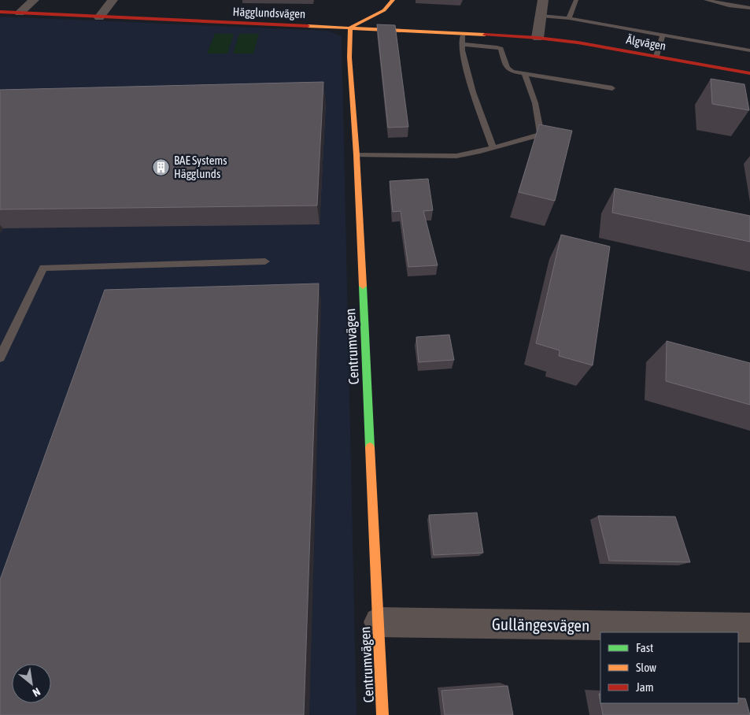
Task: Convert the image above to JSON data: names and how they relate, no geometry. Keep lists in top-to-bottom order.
{
  "streets": {
    "street": [
      "Hägglundsvägen",
      "Älgvägen",
      "Centrumvägen",
      "Gullängesvägen"
    ]
  },
  "crossings": [
    ["Hägglundsvägen", "Älgvägen"],
    ["Hägglundsvägen", "Centrumvägen"],
    ["Centrumvägen", "Gullängesvägen"]
  ],
  "places": {
    "building": ["BAE Systems Hägglunds"]
  },
  "legend": ["Fast", "Slow", "Jam"],
  "north": "bottom right"
}
